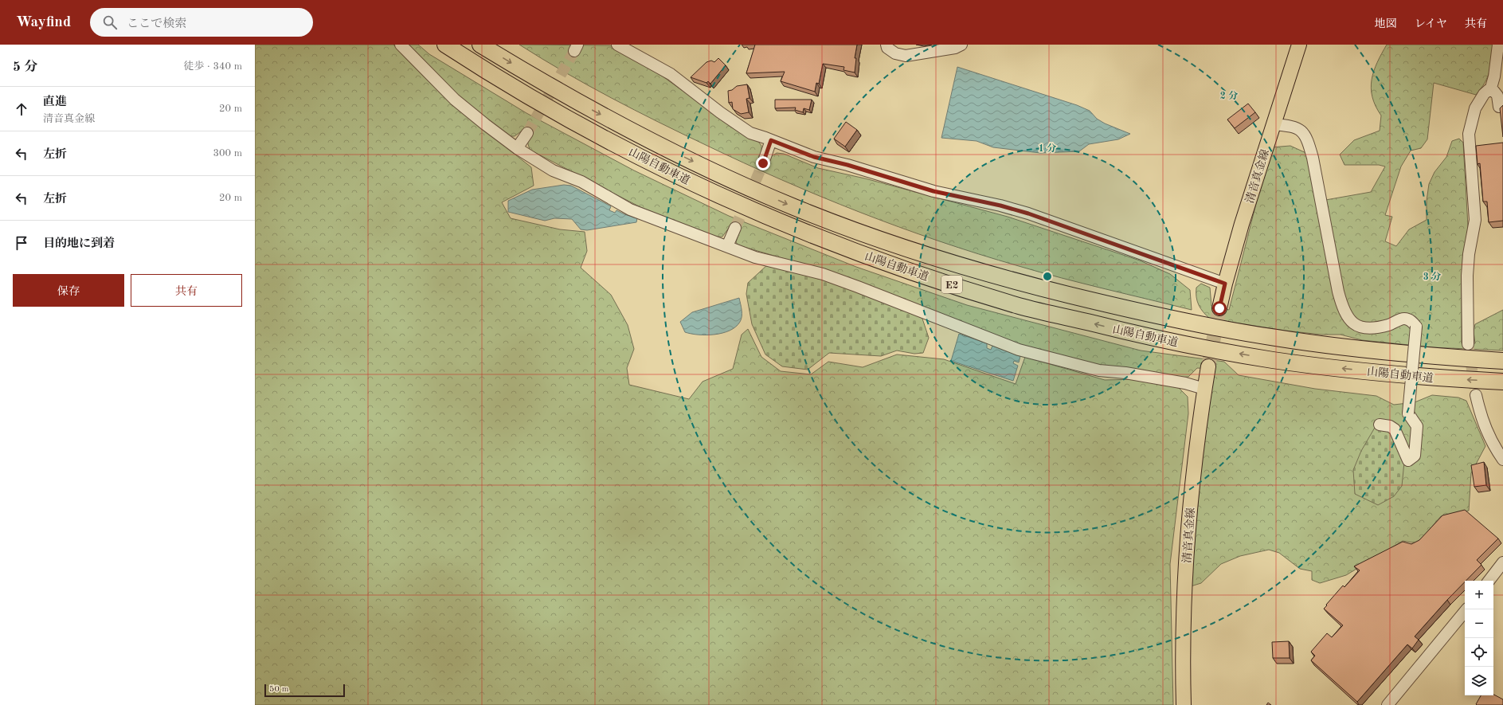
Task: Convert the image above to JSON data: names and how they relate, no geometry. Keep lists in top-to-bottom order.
{
  "streets": {
    "highway": ["山陽自動車道", "E2"],
    "main road": ["清音真金線"]
  },
  "scale_bar": "50 m",
  "page": {
    "header": "Wayfind",
    "search": "ここで検索",
    "nav": ["地図", "レイヤ", "共有"],
    "heading": ["5 分", "徒歩 · 340 m"],
    "list": [
      ["直進", "清音真金線", "20 m"],
      ["左折", "300 m"],
      ["左折", "20 m"],
      "目的地に到着"
    ],
    "buttons": ["保存", "共有"],
    "map_buttons": ["+", "−"],
    "scale": "50 m"
  },
  "rings": ["2 分", "1 分", "3 分"]
}
